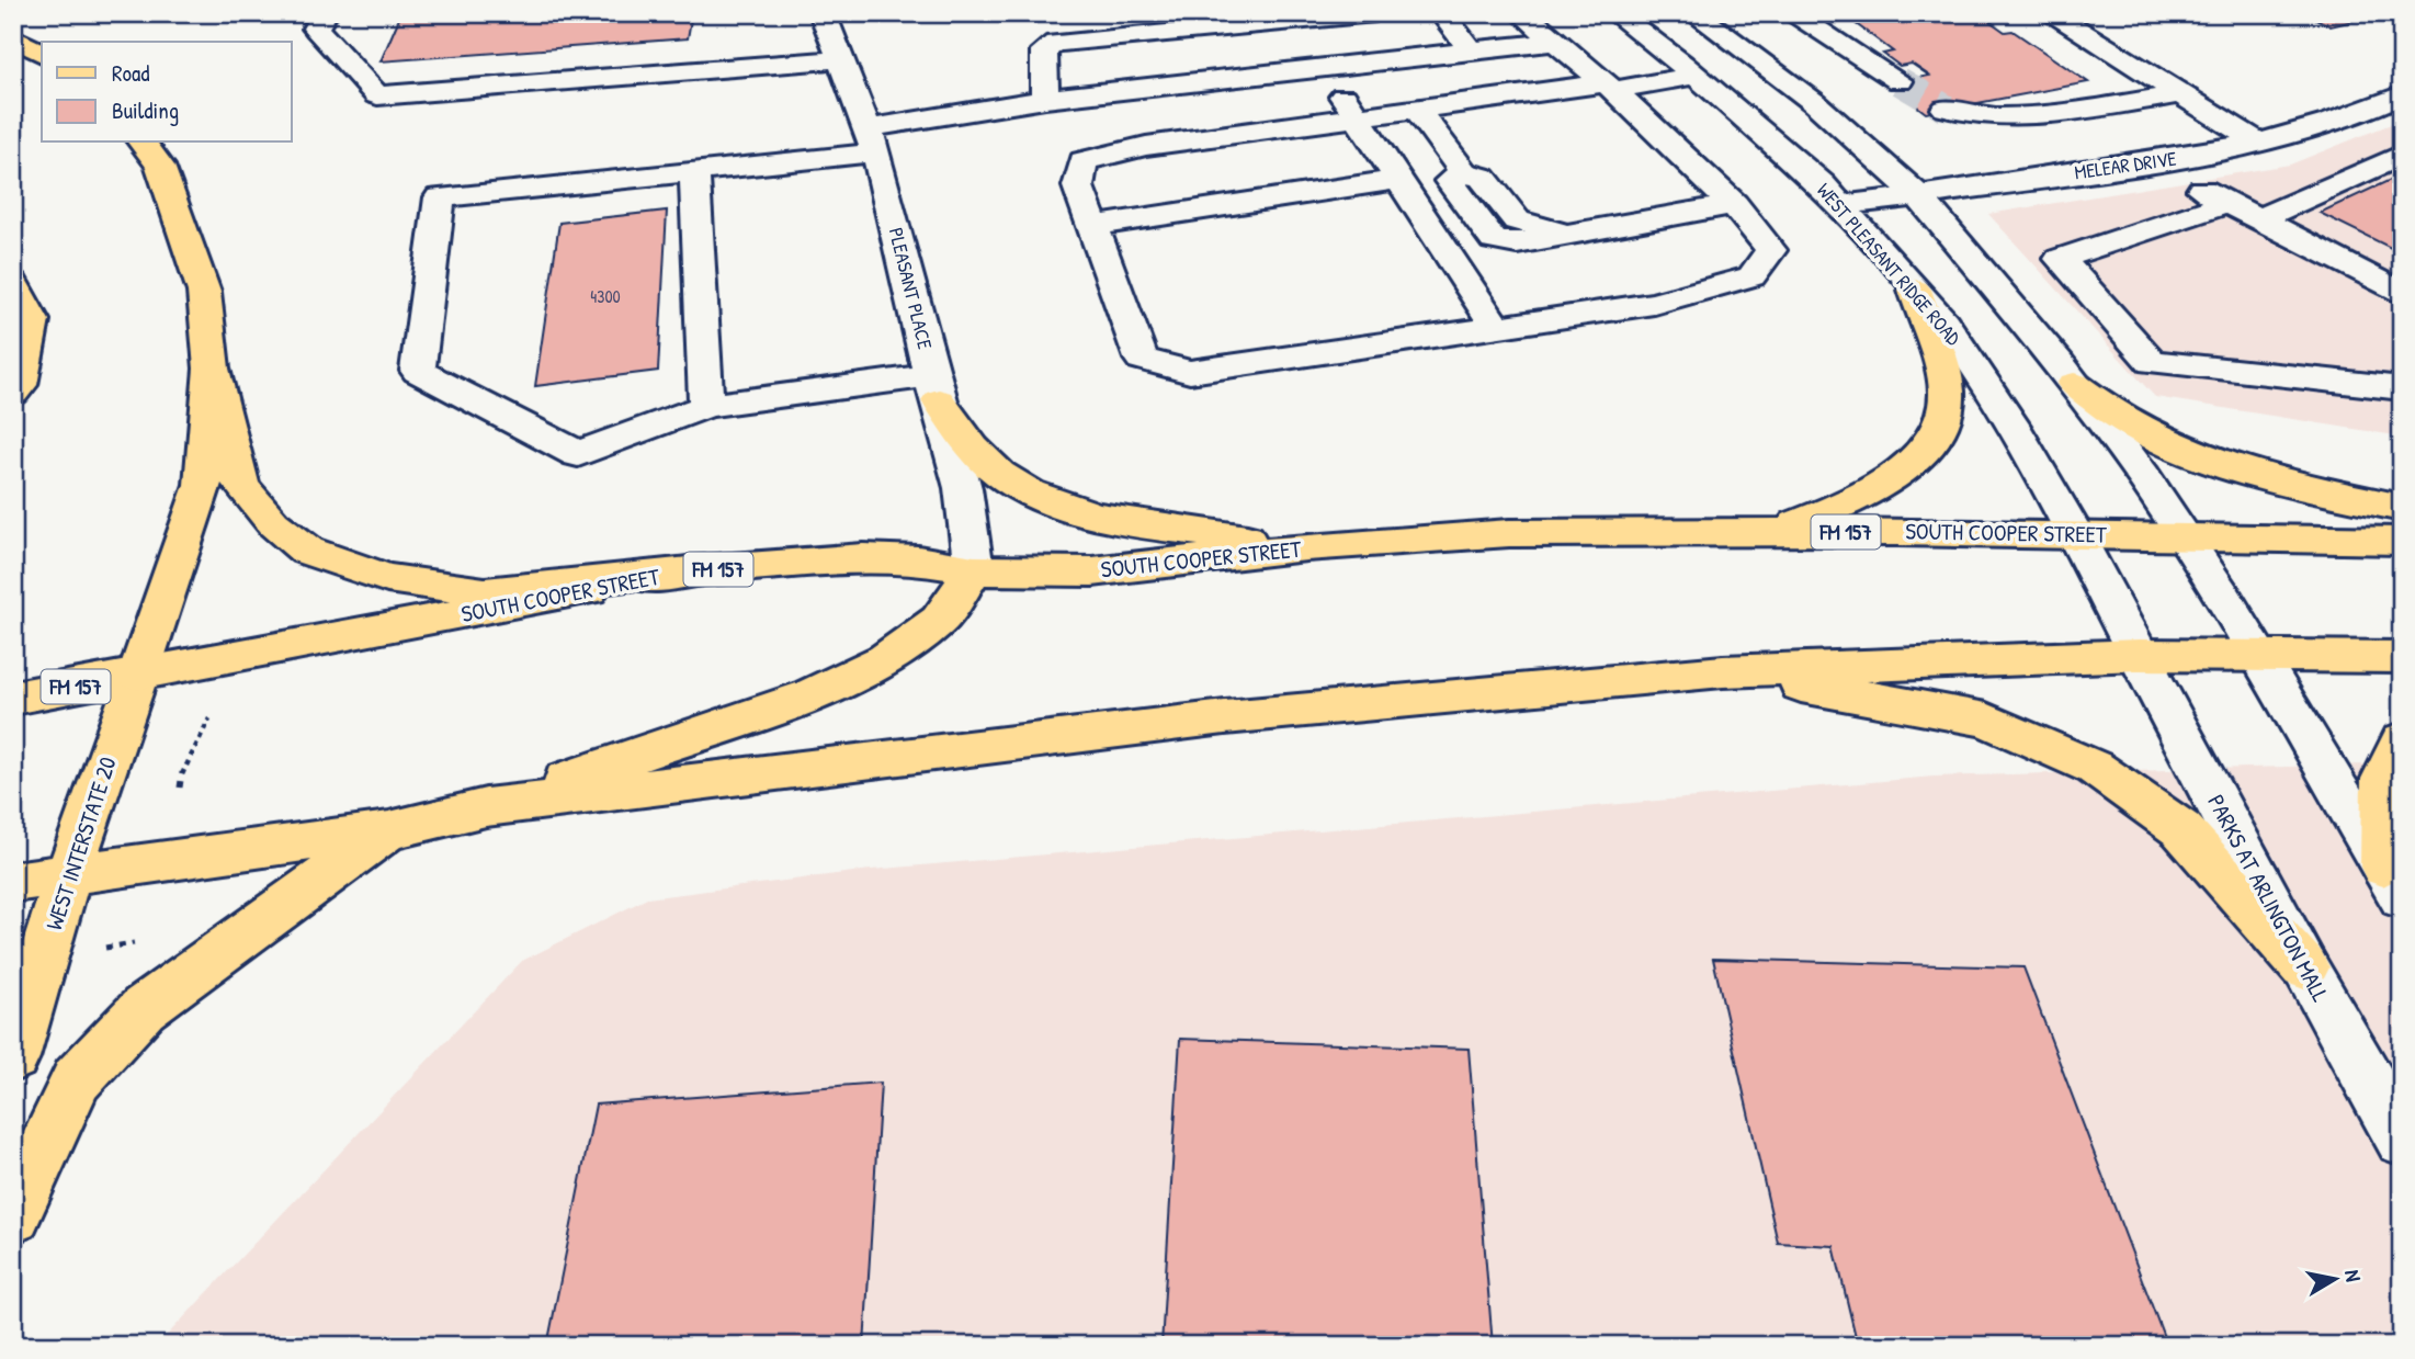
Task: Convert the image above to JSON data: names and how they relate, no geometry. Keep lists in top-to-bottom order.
{
  "streets": {
    "main road": ["FM 157", "SOUTH COOPER STREET", "WEST INTERSTATE 20"],
    "street": [
      "MELEAR DRIVE",
      "WEST PLEASANT RIDGE ROAD",
      "PLEASANT PLACE",
      "PARKS AT ARLINGTON MALL"
    ]
  },
  "crossings": [
    ["MELEAR DRIVE", "WEST PLEASANT RIDGE ROAD"],
    ["WEST PLEASANT RIDGE ROAD", "SOUTH COOPER STREET"],
    ["WEST PLEASANT RIDGE ROAD", "PARKS AT ARLINGTON MALL"],
    ["PLEASANT PLACE", "SOUTH COOPER STREET"],
    ["SOUTH COOPER STREET", "WEST INTERSTATE 20"]
  ],
  "house_numbers": ["4300"],
  "legend": ["Road", "Building"],
  "north": "right"
}
